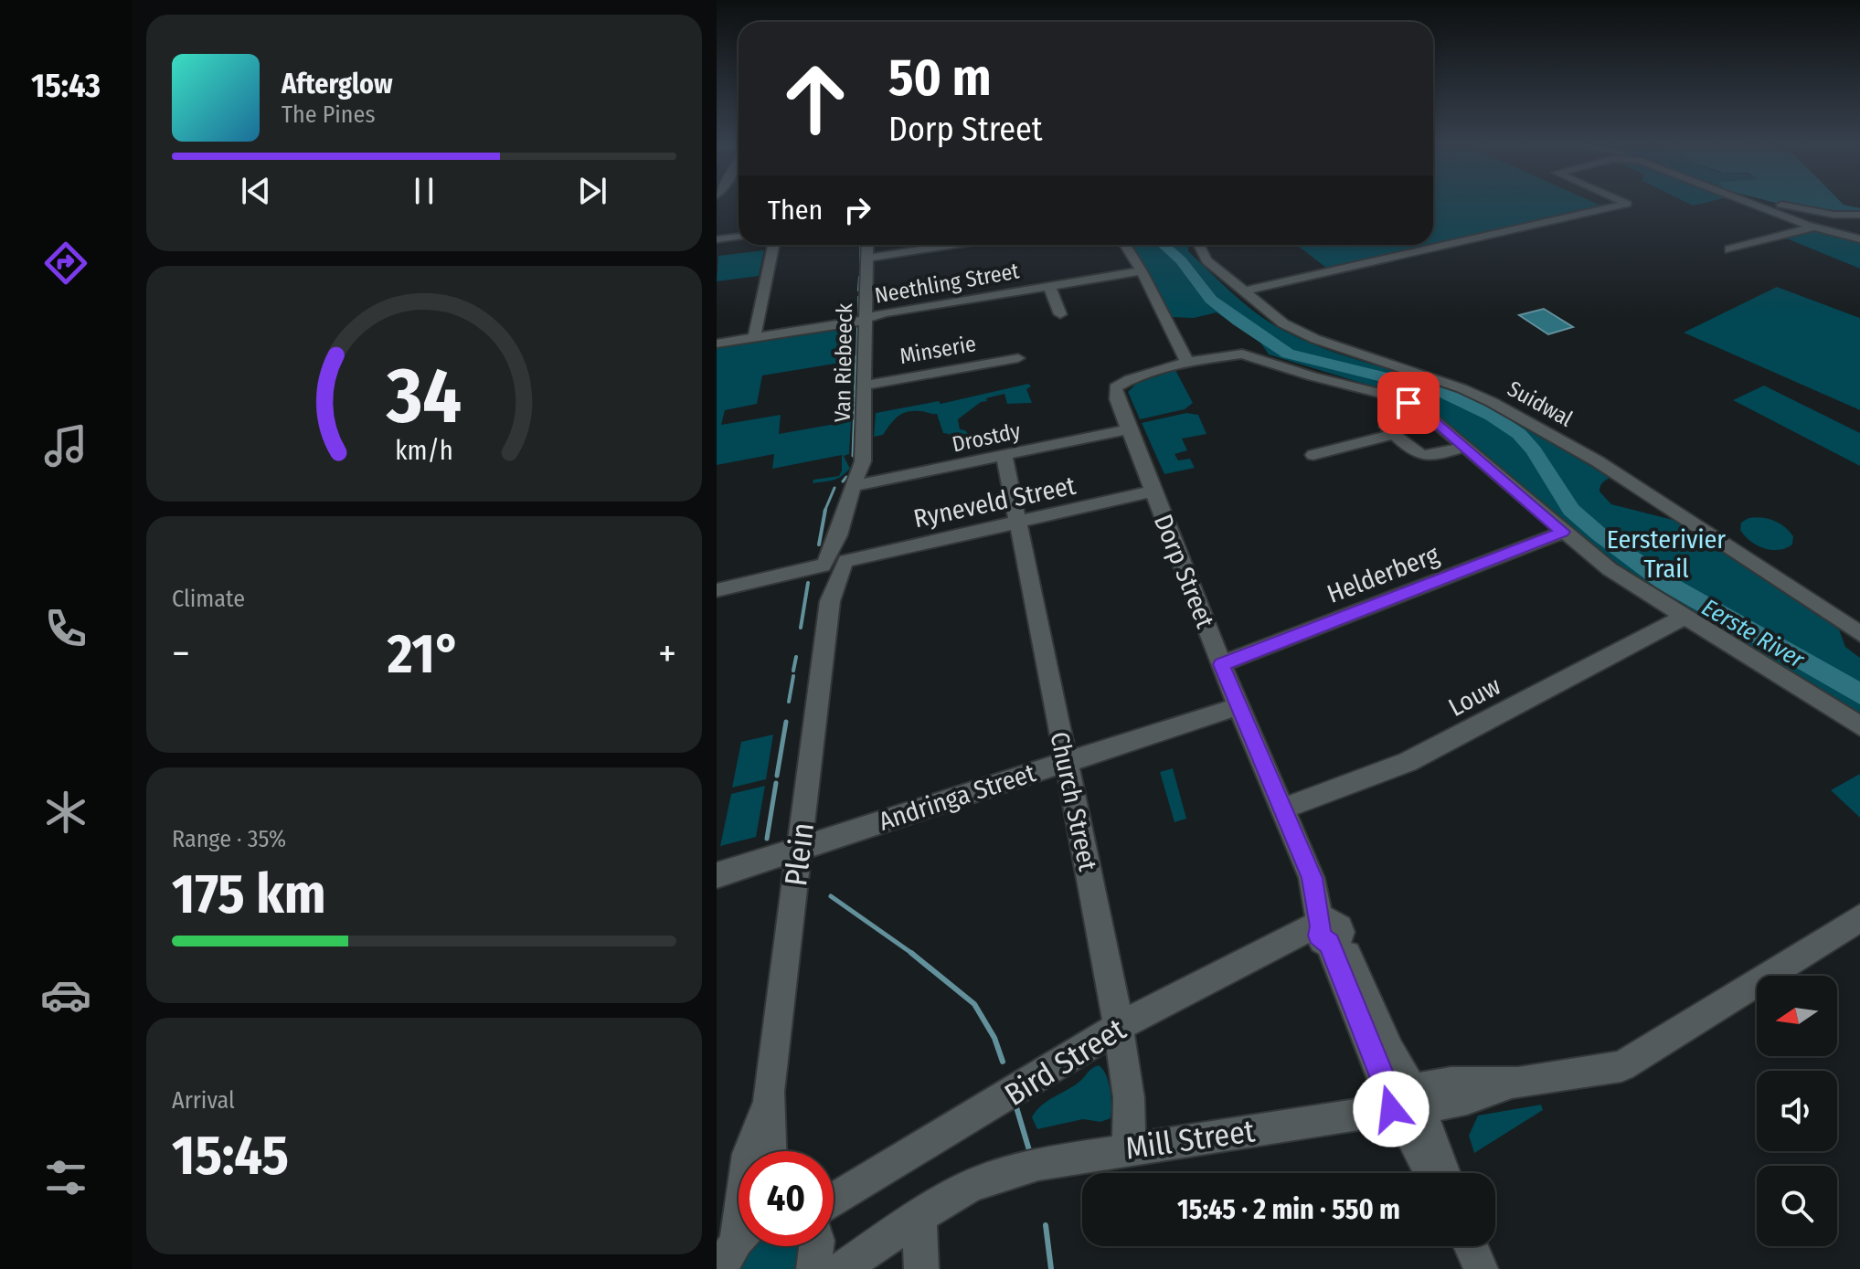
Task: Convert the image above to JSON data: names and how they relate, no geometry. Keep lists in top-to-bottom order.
{
  "streets": {
    "street": [
      "Neethling Street",
      "Minserie",
      "Van Riebeeck",
      "Suidwal",
      "Drostdy",
      "Ryneveld Street",
      "Dorp Street",
      "Helderberg",
      "Louw",
      "Andringa Street",
      "Church Street",
      "Plein",
      "Bird Street",
      "Mill Street"
    ]
  },
  "crossings": [
    ["Neethling Street", "Van Riebeeck"],
    ["Minserie", "Van Riebeeck"],
    ["Van Riebeeck", "Drostdy"],
    ["Drostdy", "Dorp Street"],
    ["Drostdy", "Church Street"],
    ["Ryneveld Street", "Dorp Street"],
    ["Ryneveld Street", "Church Street"],
    ["Ryneveld Street", "Plein"],
    ["Dorp Street", "Helderberg"],
    ["Dorp Street", "Louw"],
    ["Dorp Street", "Andringa Street"],
    ["Dorp Street", "Bird Street"],
    ["Dorp Street", "Mill Street"],
    ["Andringa Street", "Church Street"],
    ["Andringa Street", "Plein"],
    ["Church Street", "Bird Street"],
    ["Church Street", "Mill Street"]
  ],
  "water": ["Eerste River"],
  "parks": ["Eersterivier Trail"],
  "north": "left",
  "page": {
    "tabs": "15:43",
    "turn": ["50 m", "Dorp Street"],
    "song": ["Afterglow", "The Pines"],
    "then": "Then",
    "tile": [
      "Climate",
      ["Range · 35%", "175 km"],
      ["Arrival", "15:45"]
    ],
    "heat": ["−", "21°", "+"],
    "limit": "40",
    "trip": "15:45 · 2 min · 550 m",
    "gauge": ["34", "km/h"]
  }
}
